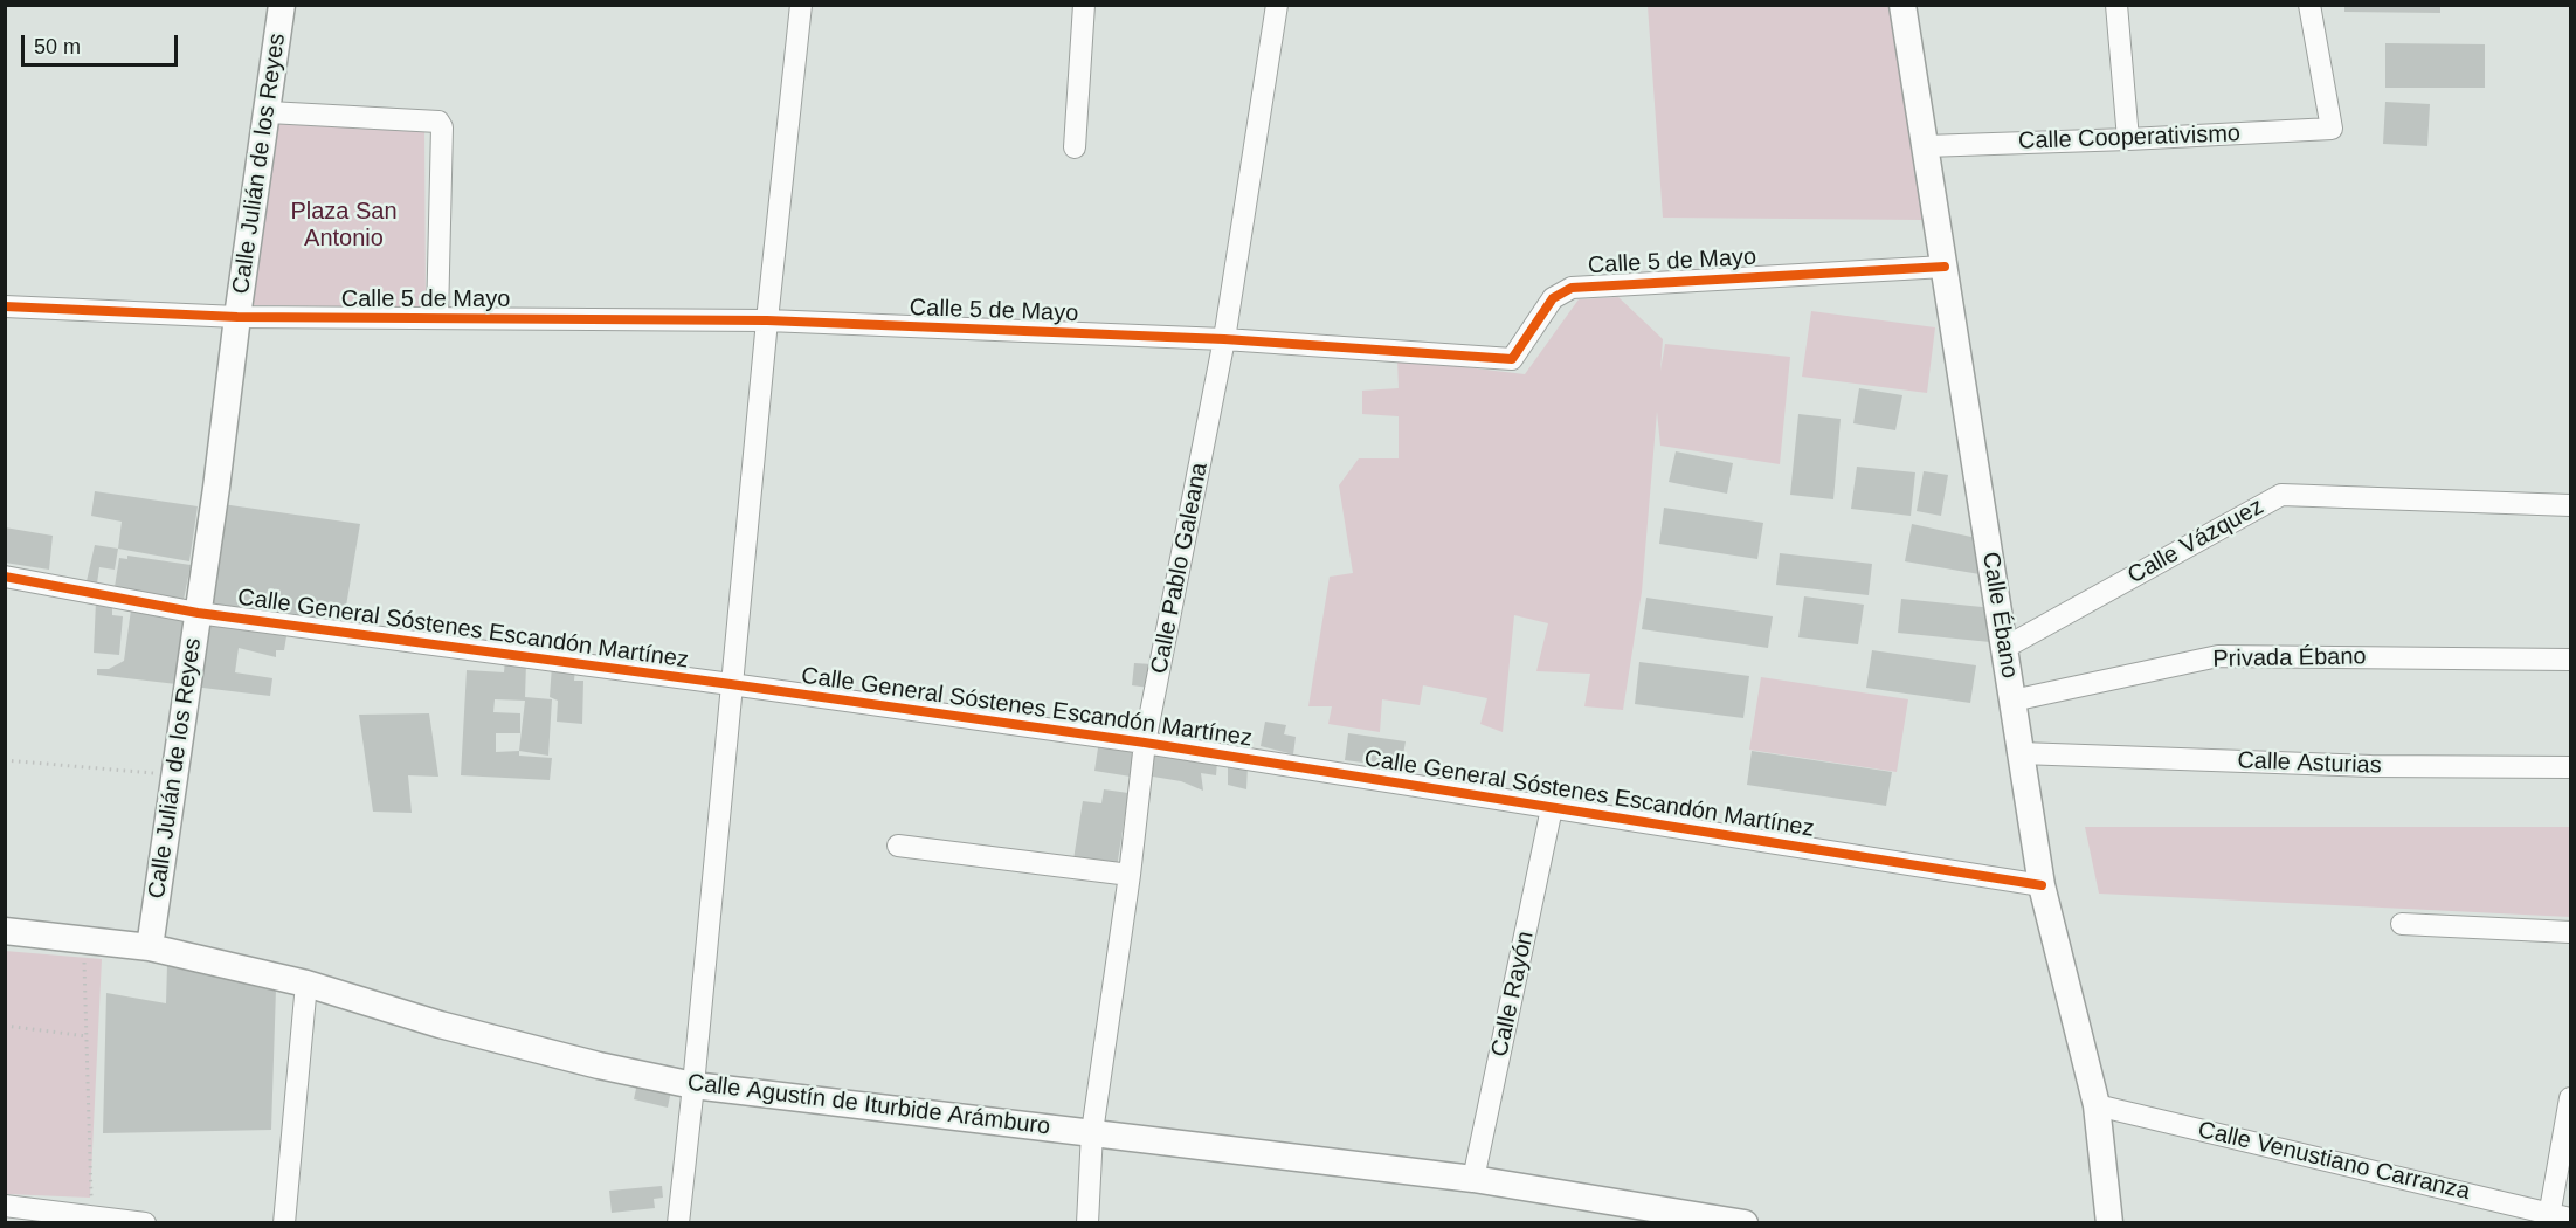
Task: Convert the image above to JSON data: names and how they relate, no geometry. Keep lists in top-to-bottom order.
{
  "streets": {
    "street": [
      "Calle Cooperativismo",
      "Calle Julián de los Reyes",
      "Calle 5 de Mayo",
      "Calle Vázquez",
      "Calle Pablo Galeana",
      "Calle Ébano",
      "Calle General Sóstenes Escandón Martínez",
      "Privada Ébano",
      "Calle Asturias",
      "Calle Rayón",
      "Calle Agustín de Iturbide Arámburo",
      "Calle Venustiano Carranza"
    ]
  },
  "crossings": [
    ["Calle Cooperativismo", "Calle Ébano"],
    ["Calle Julián de los Reyes", "Calle 5 de Mayo"],
    ["Calle Julián de los Reyes", "Calle General Sóstenes Escandón Martínez"],
    ["Calle Julián de los Reyes", "Calle Agustín de Iturbide Arámburo"],
    ["Calle 5 de Mayo", "Calle Pablo Galeana"],
    ["Calle 5 de Mayo", "Calle Ébano"],
    ["Calle Vázquez", "Calle Ébano"],
    ["Calle Pablo Galeana", "Calle General Sóstenes Escandón Martínez"],
    ["Calle Pablo Galeana", "Calle Agustín de Iturbide Arámburo"],
    ["Calle Ébano", "Calle General Sóstenes Escandón Martínez"],
    ["Calle Ébano", "Privada Ébano"],
    ["Calle Ébano", "Calle Asturias"],
    ["Calle Ébano", "Calle Venustiano Carranza"],
    ["Calle General Sóstenes Escandón Martínez", "Calle Rayón"],
    ["Calle Rayón", "Calle Agustín de Iturbide Arámburo"]
  ],
  "parks": ["Plaza San Antonio"],
  "scale_bar": "50 m"
}
